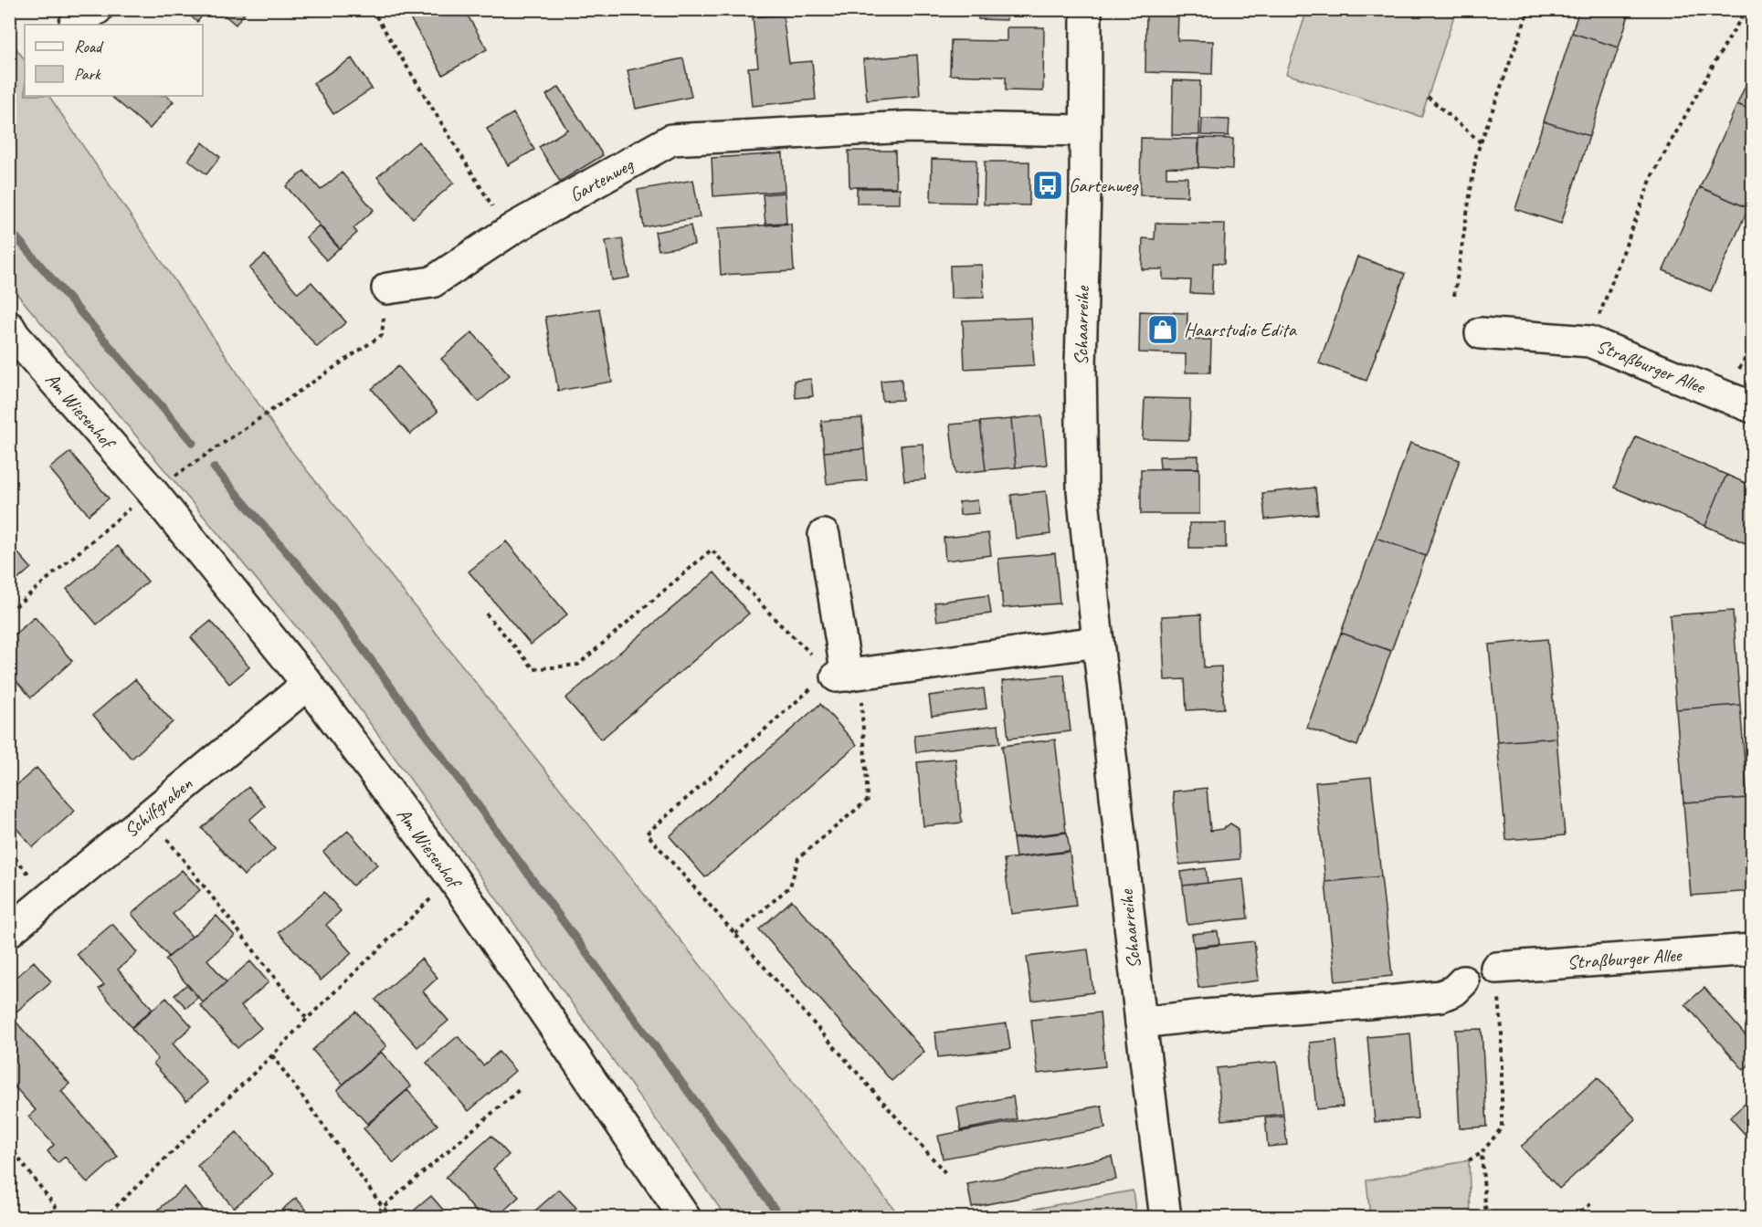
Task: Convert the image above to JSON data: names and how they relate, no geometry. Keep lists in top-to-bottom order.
{
  "streets": {
    "street": [
      "Gartenweg",
      "Schaarreihe",
      "Straßburger Allee",
      "Am Wiesenhof",
      "Schilfgraben"
    ]
  },
  "crossings": [
    ["Gartenweg", "Schaarreihe"],
    ["Am Wiesenhof", "Schilfgraben"]
  ],
  "places": {
    "bus stop": ["Gartenweg"],
    "shop": ["Haarstudio Edita"]
  },
  "legend": ["Road", "Park"]
}
